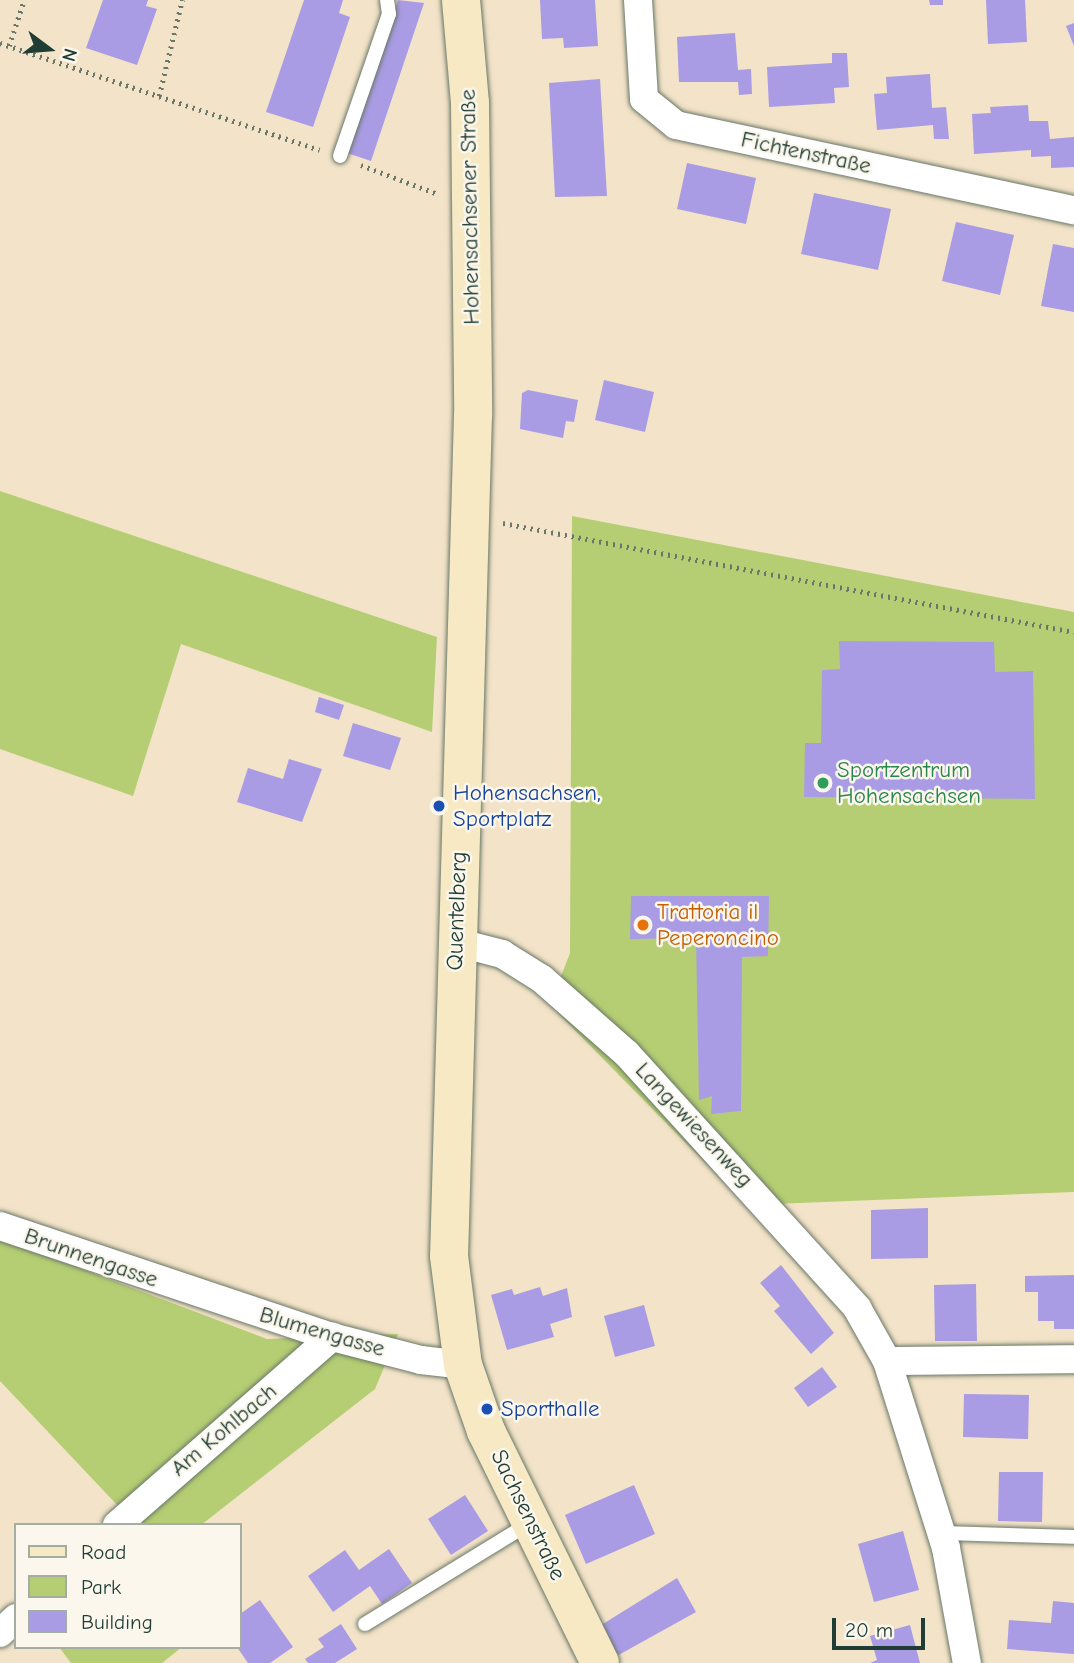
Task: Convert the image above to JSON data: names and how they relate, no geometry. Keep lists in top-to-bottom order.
{
  "streets": {
    "street": [
      "Fichtenstraße",
      "Hohensachsener Straße",
      "Quentelberg",
      "Langewiesenweg",
      "Brunnengasse",
      "Blumengasse",
      "Am Kohlbach",
      "Sachsenstraße"
    ]
  },
  "crossings": [
    ["Hohensachsener Straße", "Quentelberg"],
    ["Quentelberg", "Langewiesenweg"],
    ["Quentelberg", "Blumengasse"],
    ["Quentelberg", "Sachsenstraße"],
    ["Brunnengasse", "Blumengasse"],
    ["Blumengasse", "Am Kohlbach"],
    ["Blumengasse", "Sachsenstraße"]
  ],
  "places": [
    "Sportzentrum Hohensachsen",
    "Hohensachsen, Sportplatz",
    "Trattoria il Peperoncino",
    "Sporthalle"
  ],
  "legend": ["Road", "Park", "Building"],
  "scale_bar": "20 m",
  "north": "right"
}
